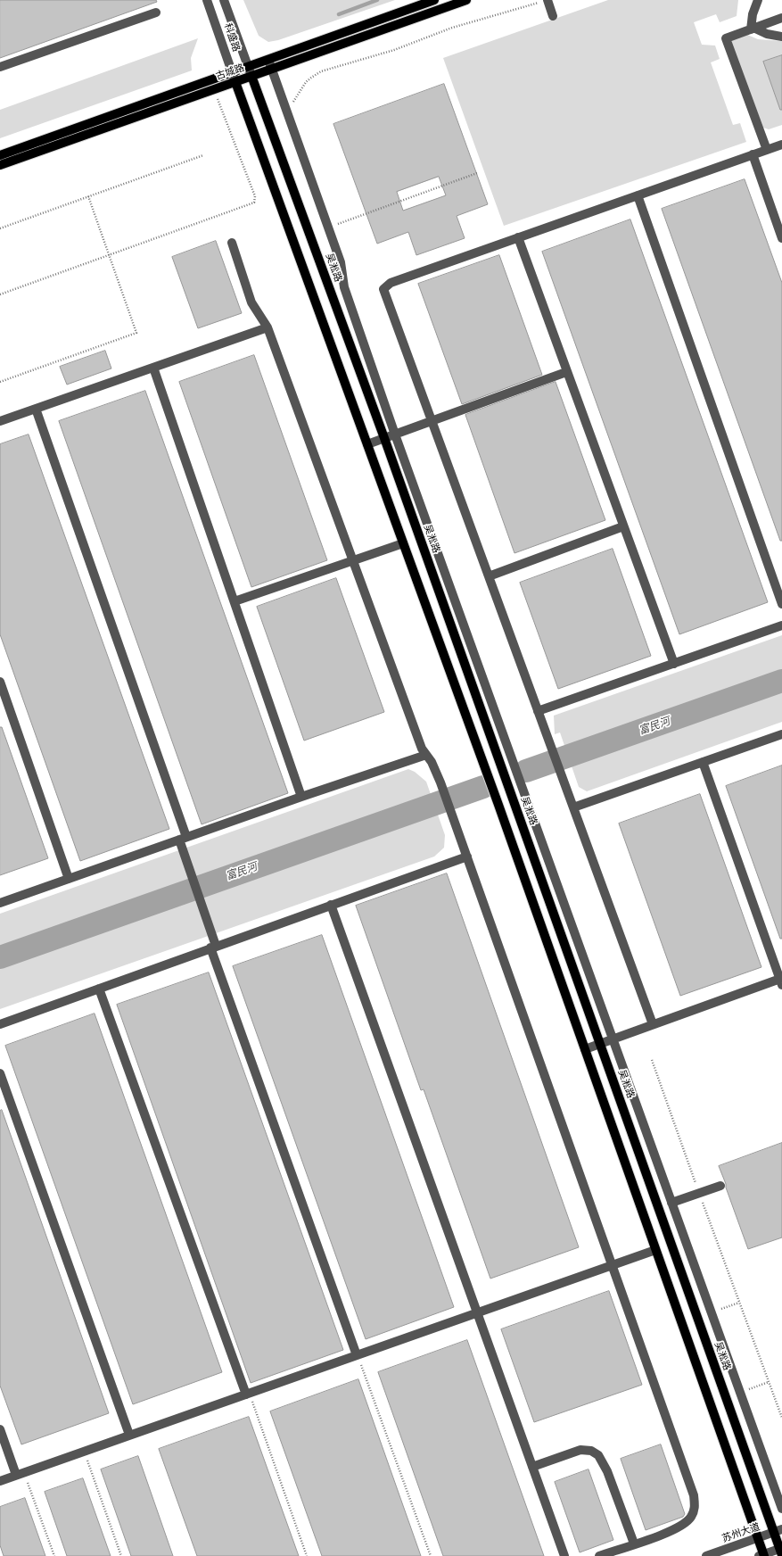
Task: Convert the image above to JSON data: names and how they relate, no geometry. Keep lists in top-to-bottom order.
{
  "streets": {
    "main road": ["古城路", "吴淞路"],
    "street": ["科盛路", "苏州大道"]
  },
  "crossings": [
    ["科盛路", "古城路"],
    ["科盛路", "吴淞路"],
    ["古城路", "吴淞路"],
    ["吴淞路", "苏州大道"]
  ],
  "water": ["富民河"]
}
